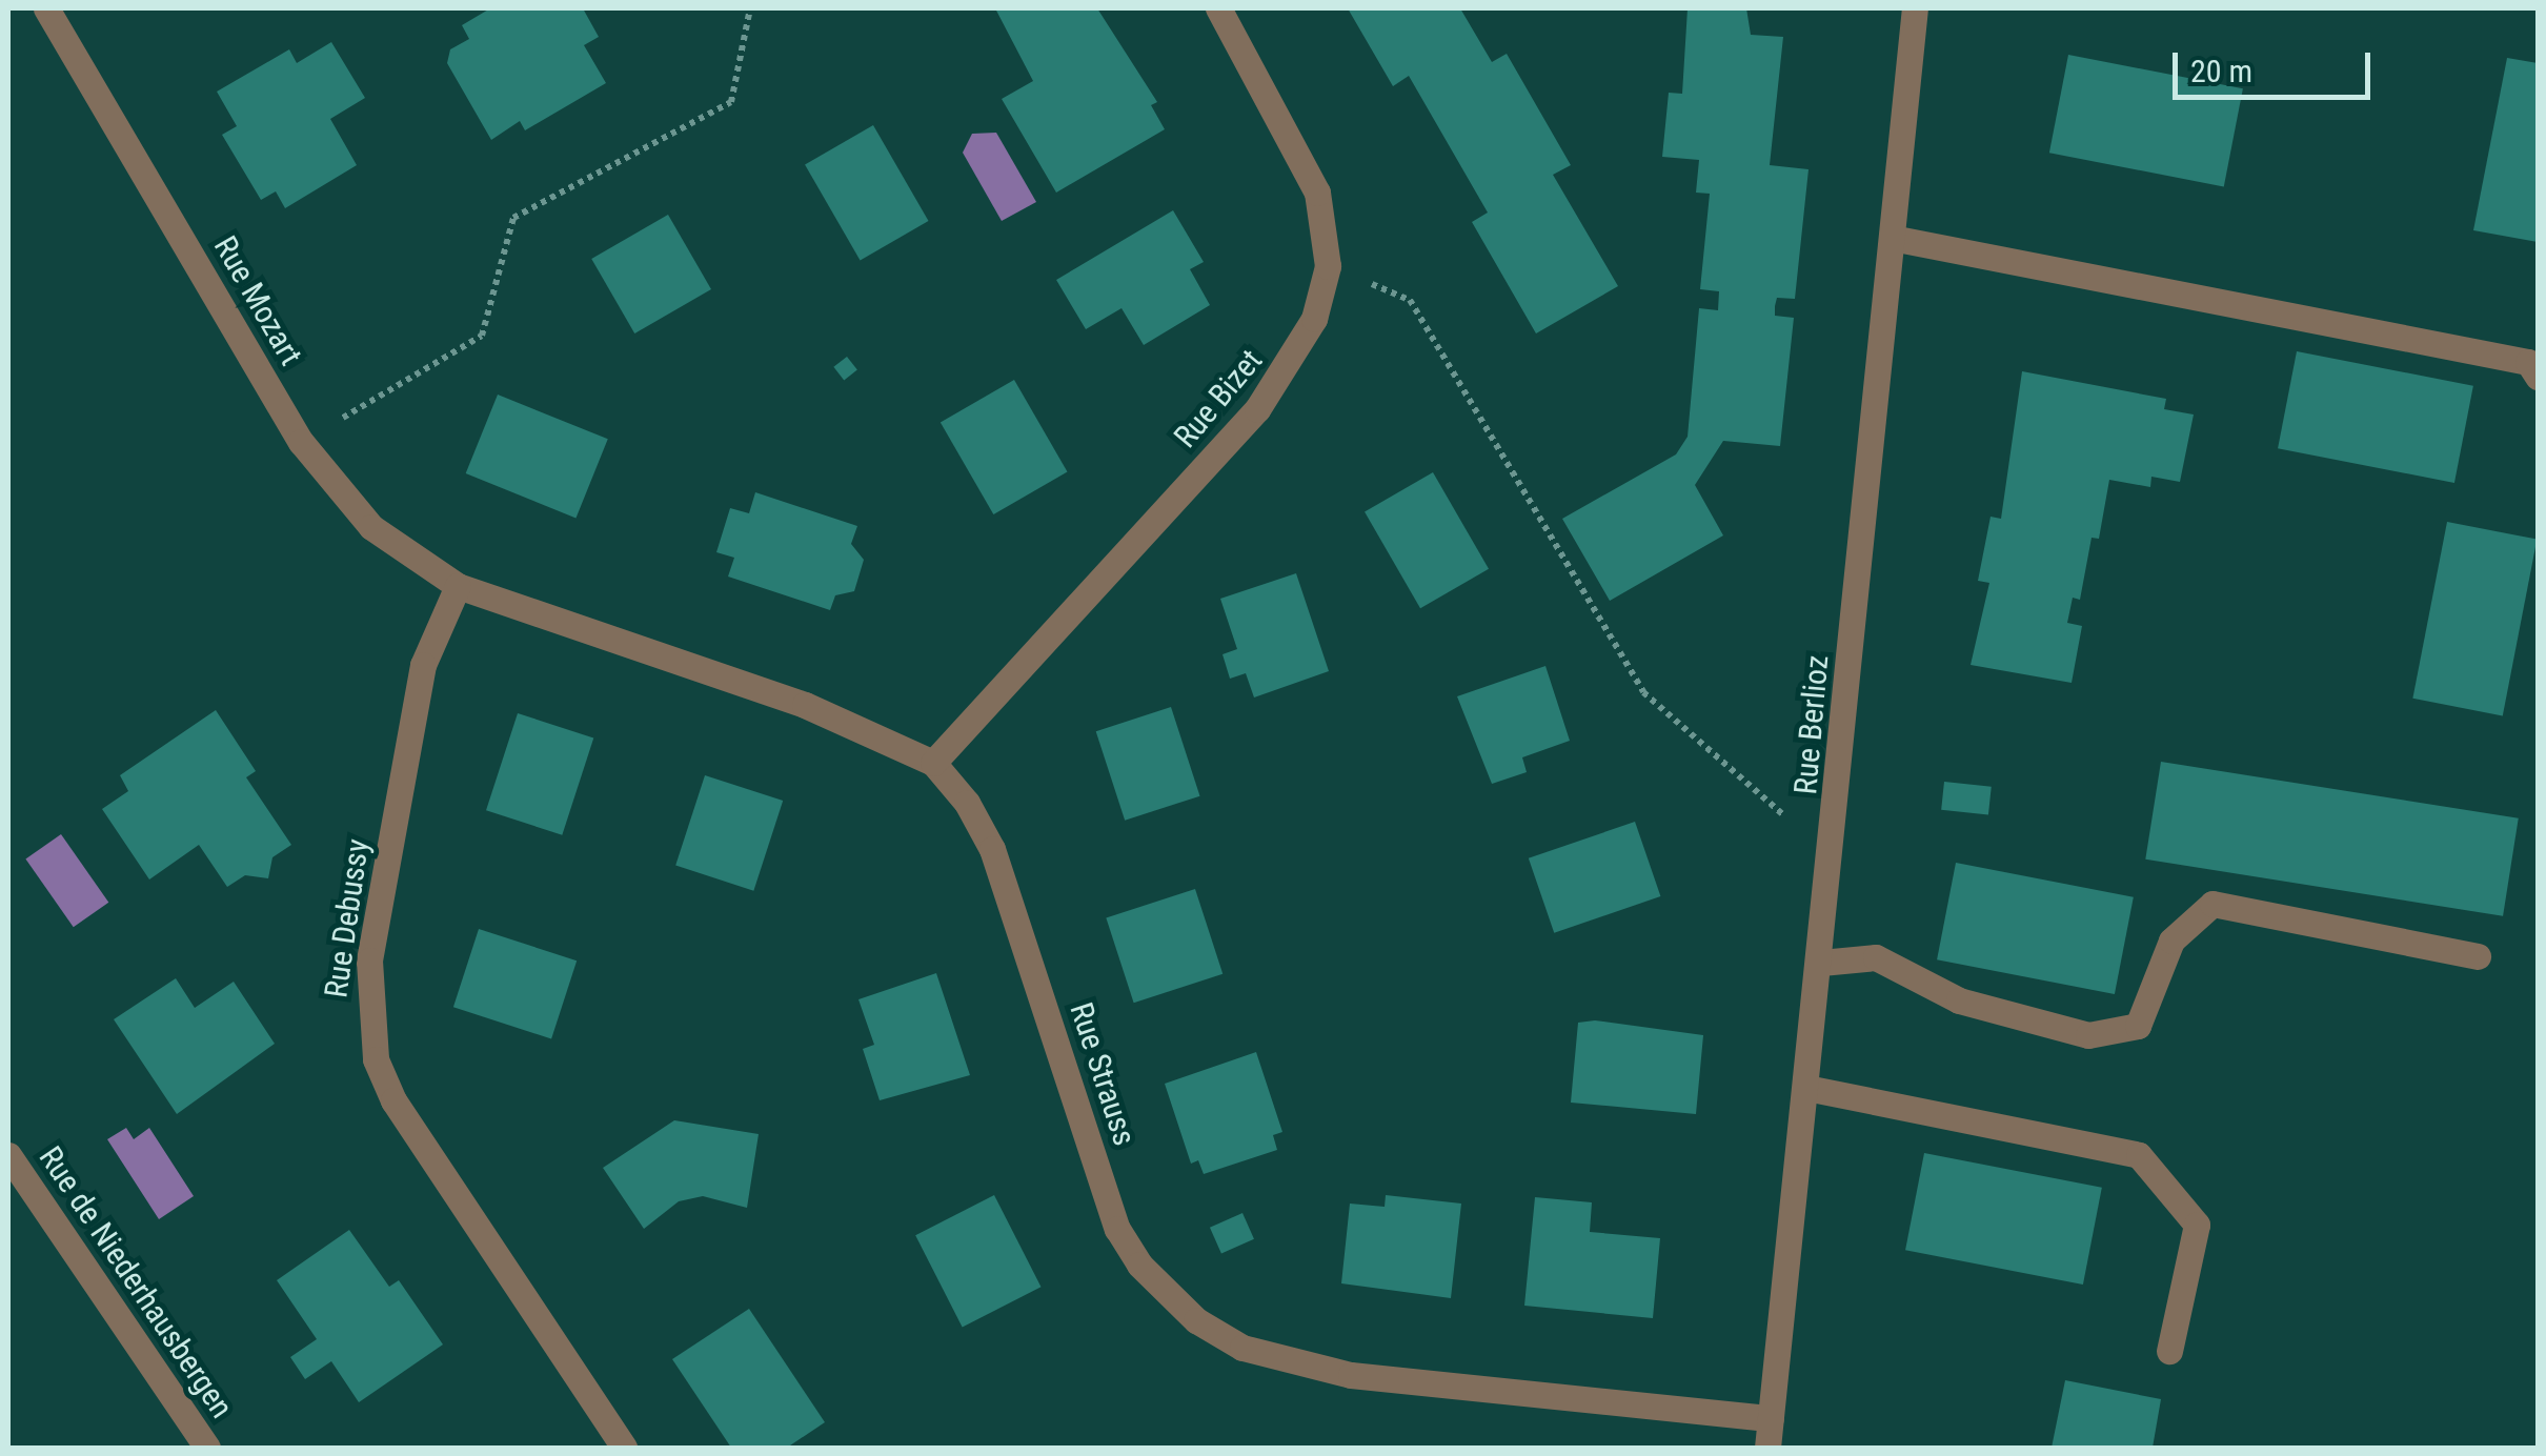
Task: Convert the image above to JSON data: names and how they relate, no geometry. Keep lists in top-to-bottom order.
{
  "streets": {
    "street": [
      "Rue Mozart",
      "Rue Bizet",
      "Rue Berlioz",
      "Rue Debussy",
      "Rue Strauss",
      "Rue de Niederhausbergen"
    ]
  },
  "crossings": [
    ["Rue Mozart", "Rue Debussy"],
    ["Rue Mozart", "Rue Strauss"],
    ["Rue Bizet", "Rue Strauss"],
    ["Rue Berlioz", "Rue Strauss"],
    ["Rue Debussy", "Rue Strauss"]
  ],
  "scale_bar": "20 m"
}
